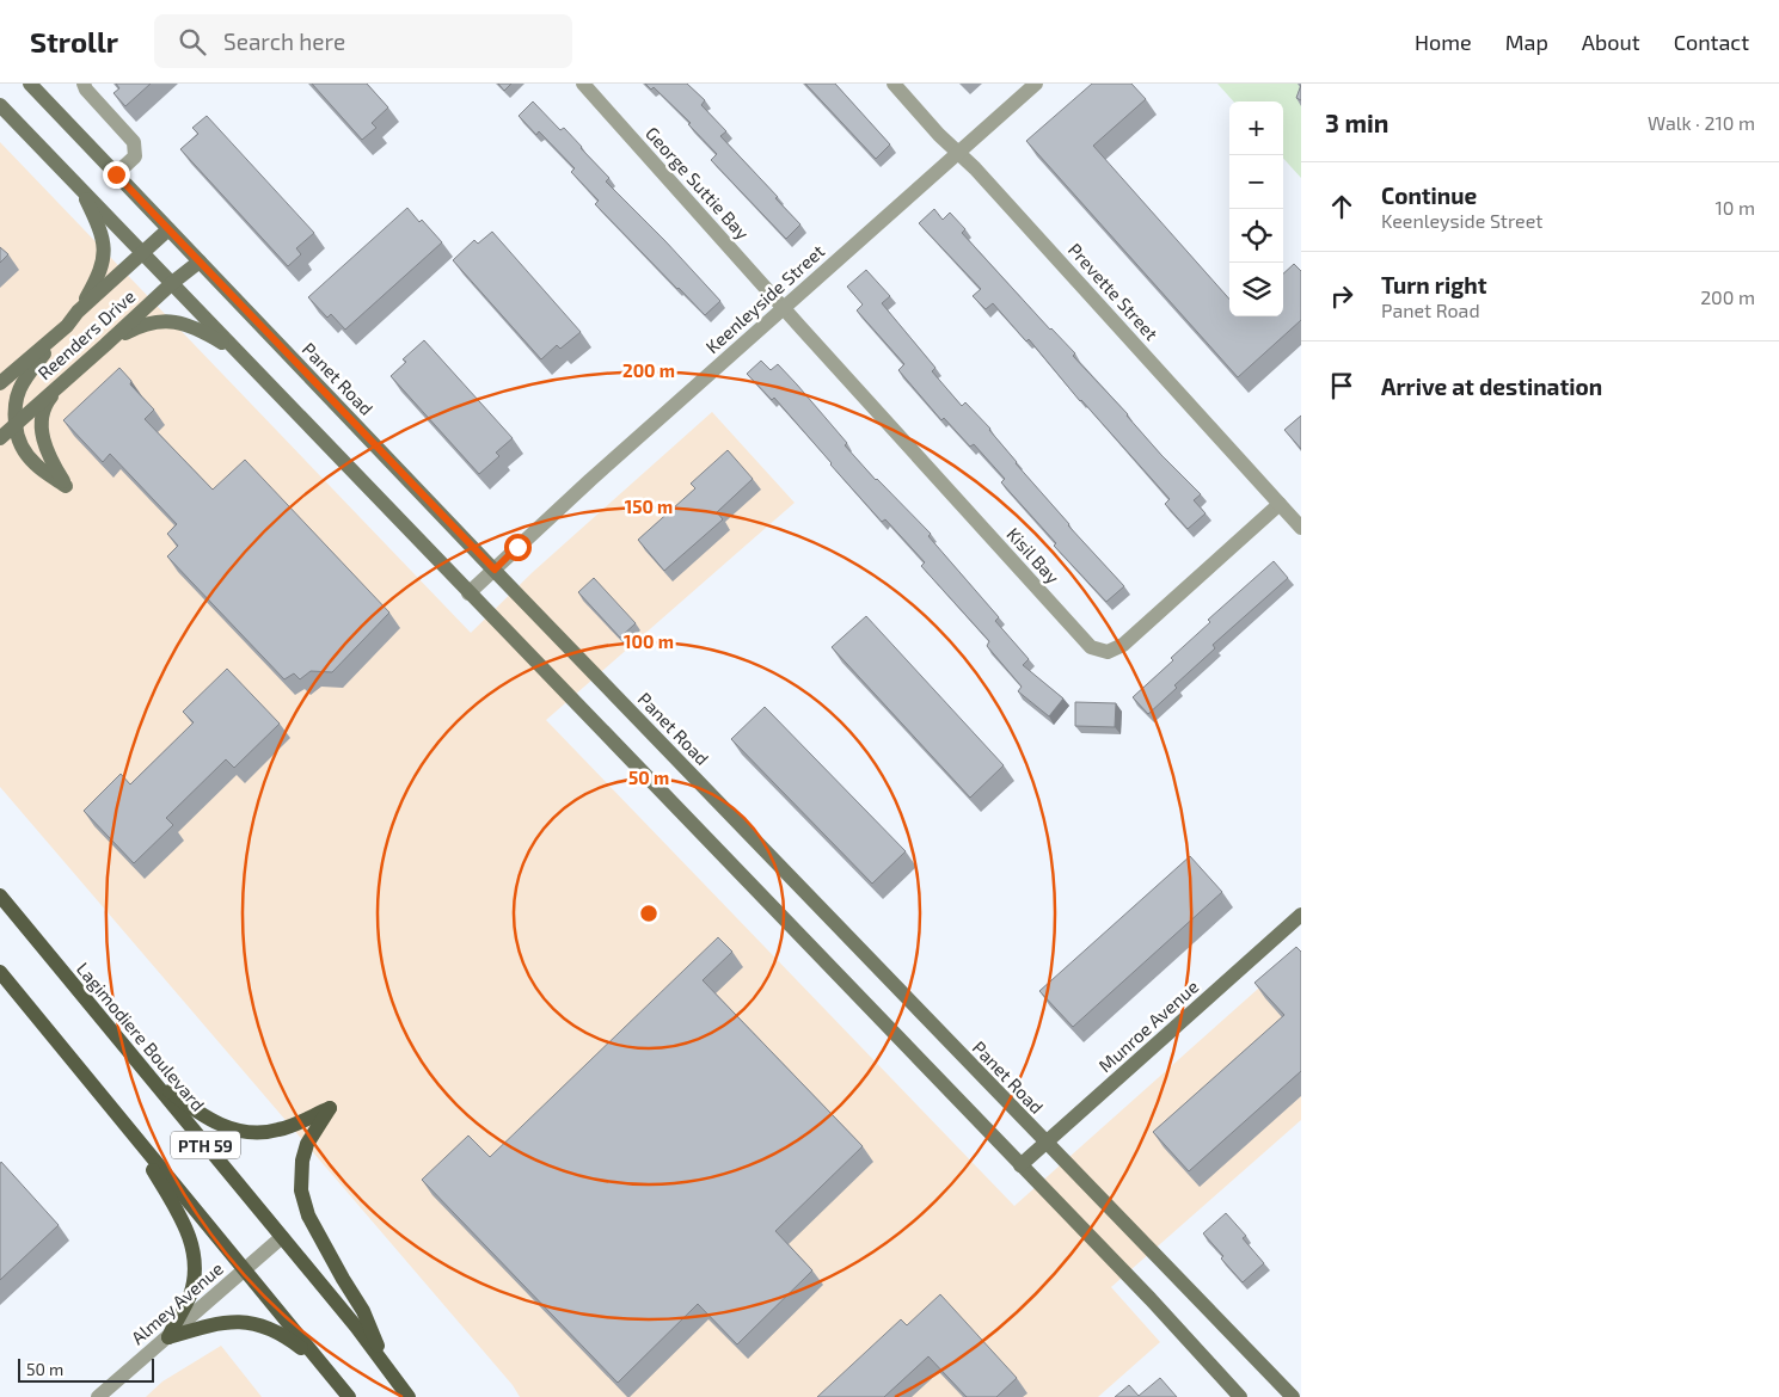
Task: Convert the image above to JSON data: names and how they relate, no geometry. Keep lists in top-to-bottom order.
{
  "streets": {
    "main road": ["Lagimodiere Boulevard", "PTH 59"],
    "street": [
      "George Suttie Bay",
      "Prevette Street",
      "Keenleyside Street",
      "Reenders Drive",
      "Panet Road",
      "Kisil Bay",
      "Munroe Avenue",
      "Almey Avenue"
    ]
  },
  "crossings": [
    ["George Suttie Bay", "Keenleyside Street"],
    ["George Suttie Bay", "Kisil Bay"],
    ["Prevette Street", "Keenleyside Street"],
    ["Prevette Street", "Kisil Bay"],
    ["Keenleyside Street", "Panet Road"],
    ["Keenleyside Street", "Kisil Bay"],
    ["Reenders Drive", "Panet Road"],
    ["Panet Road", "Munroe Avenue"],
    ["Lagimodiere Boulevard", "Almey Avenue"],
    ["PTH 59", "Almey Avenue"]
  ],
  "scale_bar": "50 m",
  "page": {
    "header": "Strollr",
    "search": "Search here",
    "nav": [
      "Home",
      "Map",
      "About",
      "Contact"
    ],
    "heading": ["3 min", "Walk · 210 m"],
    "map_buttons": ["+", "−"],
    "list": [
      ["Continue", "Keenleyside Street", "10 m"],
      ["Turn right", "Panet Road", "200 m"],
      "Arrive at destination"
    ],
    "scale": "50 m"
  },
  "rings": [
    "200 m",
    "150 m",
    "100 m",
    "50 m"
  ]
}
